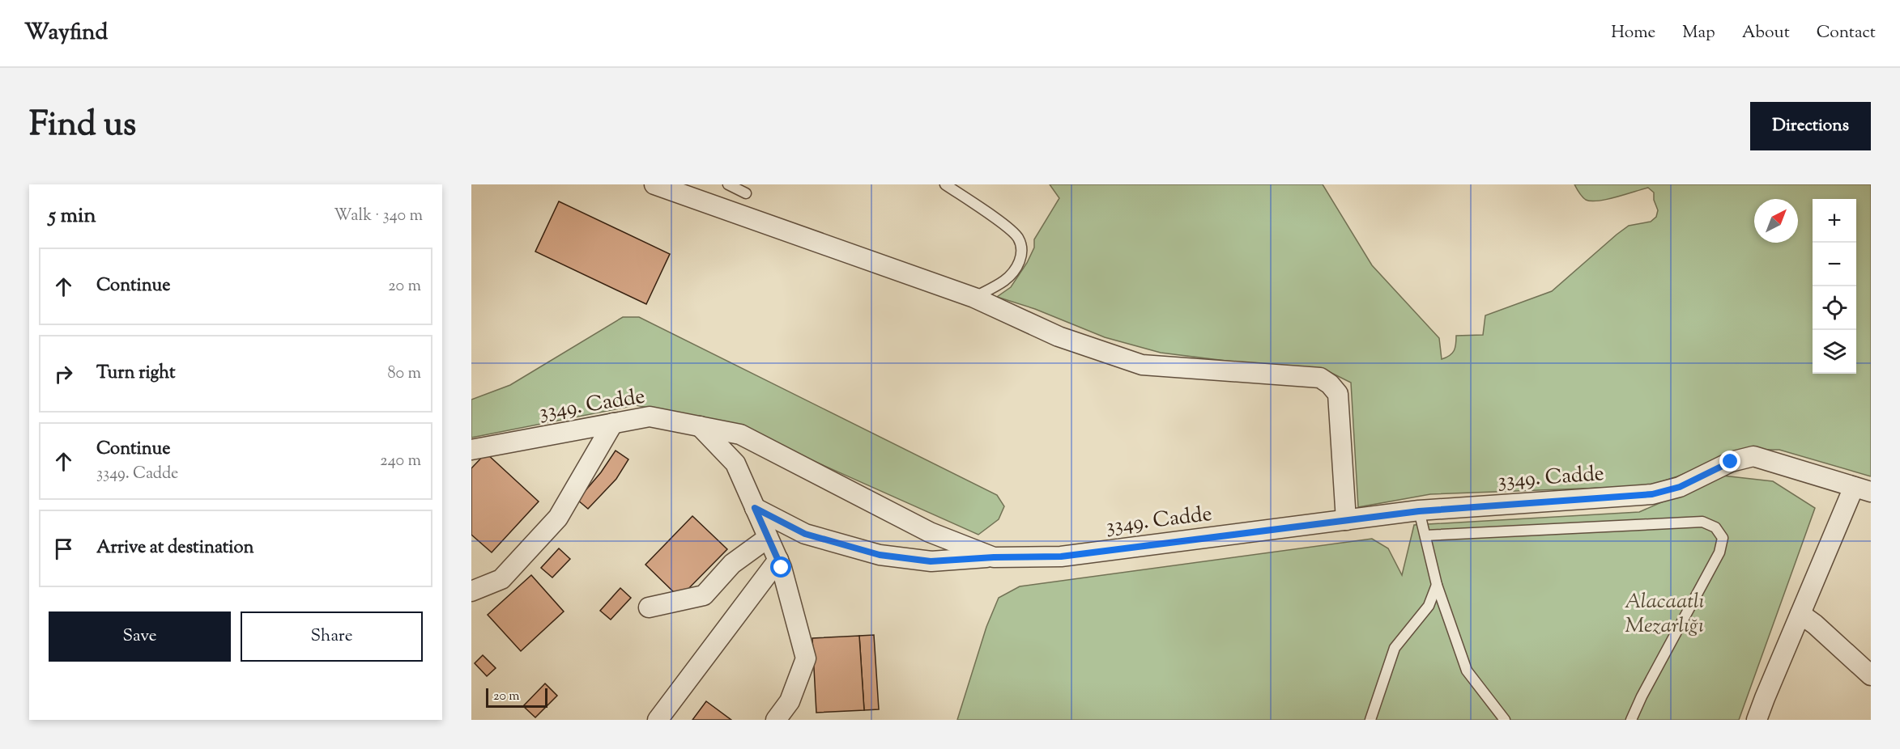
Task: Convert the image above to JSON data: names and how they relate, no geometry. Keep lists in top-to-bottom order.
{
  "streets": {
    "street": ["3349. Cadde"]
  },
  "parks": ["Alacaatlı Mezarlığı"],
  "scale_bar": "20 m",
  "north": "top right",
  "page": {
    "header": "Wayfind",
    "nav": [
      "Home",
      "Map",
      "About",
      "Contact"
    ],
    "title": "Find us",
    "buttons": [
      "Directions",
      ["Save", "Share"]
    ],
    "heading": ["5 min", "Walk · 340 m"],
    "map_buttons": ["+", "−"],
    "list": [
      ["Continue", "20 m"],
      ["Turn right", "80 m"],
      ["Continue", "3349. Cadde", "240 m"],
      "Arrive at destination"
    ],
    "scale": "20 m"
  }
}
